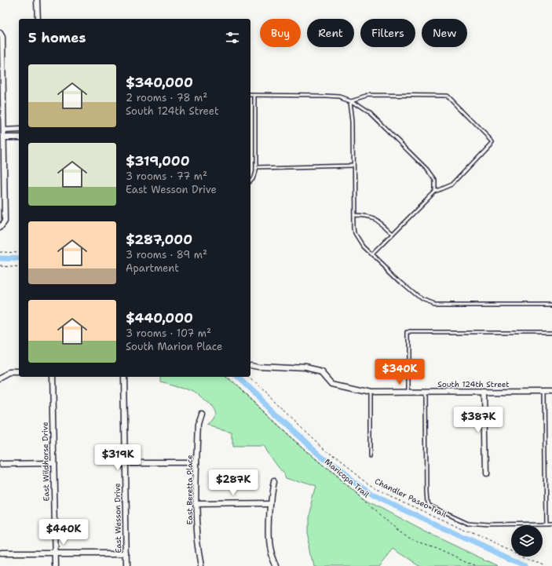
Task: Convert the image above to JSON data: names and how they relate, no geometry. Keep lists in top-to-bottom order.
{
  "streets": {
    "street": [
      "South 124th Street",
      "East Wildhorse Drive",
      "East Beretta Place",
      "East Wesson Drive"
    ],
    "path": ["Maricopa Trail", "Chandler Paseo Trail"]
  },
  "page": {
    "chip": [
      "Buy",
      "Rent",
      "Filters",
      "New"
    ],
    "heading": "5 homes",
    "list": [
      {
        "name": "$340,000",
        "note": "2 rooms · 78 m² · South 124th Street"
      },
      {
        "name": "$319,000",
        "note": "3 rooms · 77 m² · East Wesson Drive"
      },
      {
        "name": "$287,000",
        "note": "3 rooms · 89 m² · Apartment"
      },
      {
        "name": "$440,000",
        "note": "3 rooms · 107 m² · South Marion Place"
      }
    ],
    "price": [
      "$340K",
      "$387K",
      "$319K",
      "$287K",
      "$440K"
    ]
  }
}
